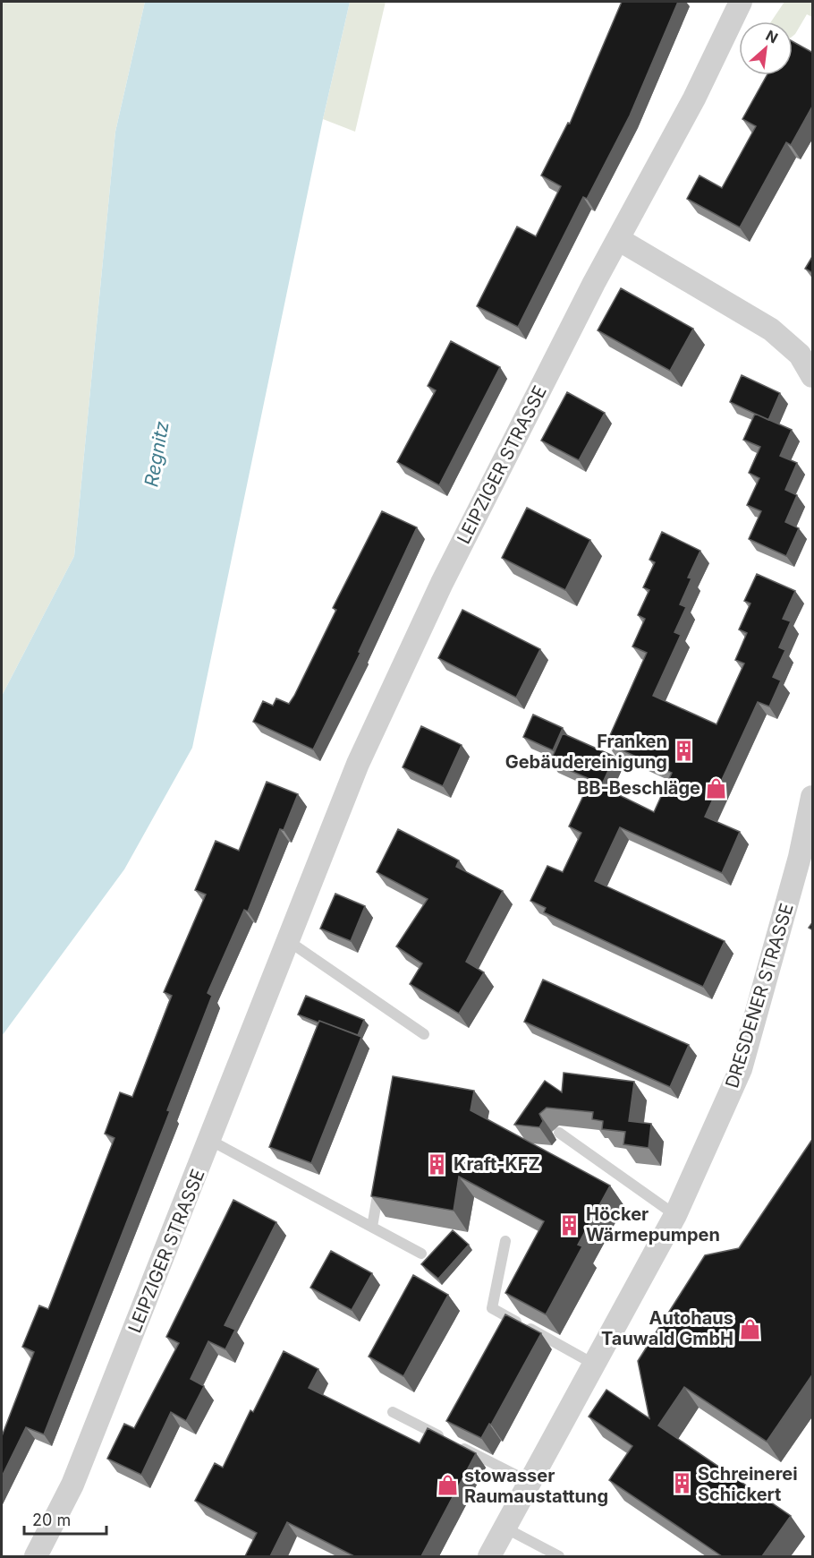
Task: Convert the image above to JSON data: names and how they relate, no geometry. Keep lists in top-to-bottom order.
{
  "streets": {
    "street": ["LEIPZIGER STRASSE", "DRESDENER STRASSE"]
  },
  "water": ["Regnitz"],
  "places": {
    "building": [
      "Franken Gebäudereinigung",
      "Kraft-KFZ",
      "Höcker Wärmepumpen",
      "Schreinerei Schickert"
    ],
    "shop": ["BB-Beschläge", "Autohaus Tauwald GmbH", "stowasser Raumaustattung"]
  },
  "scale_bar": "20 m",
  "north": "top right"
}
